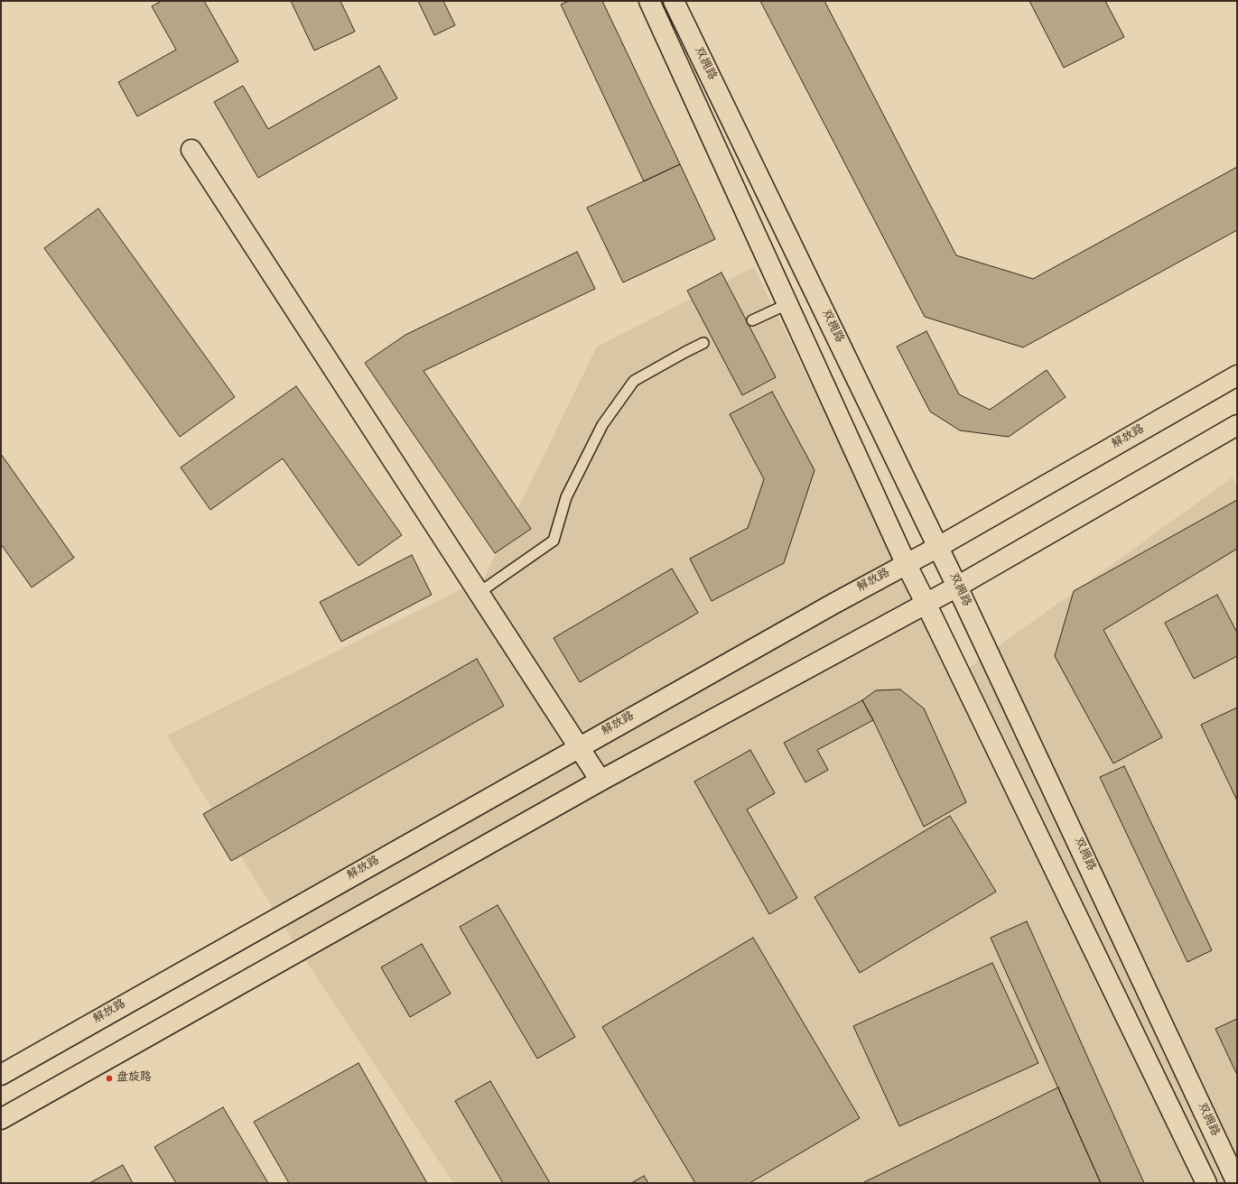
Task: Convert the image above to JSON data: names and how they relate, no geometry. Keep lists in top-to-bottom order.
{
  "streets": {
    "main road": ["双拥路", "解放路"]
  },
  "crossings": [
    ["双拥路", "解放路"]
  ],
  "places": ["盘旋路"]
}
